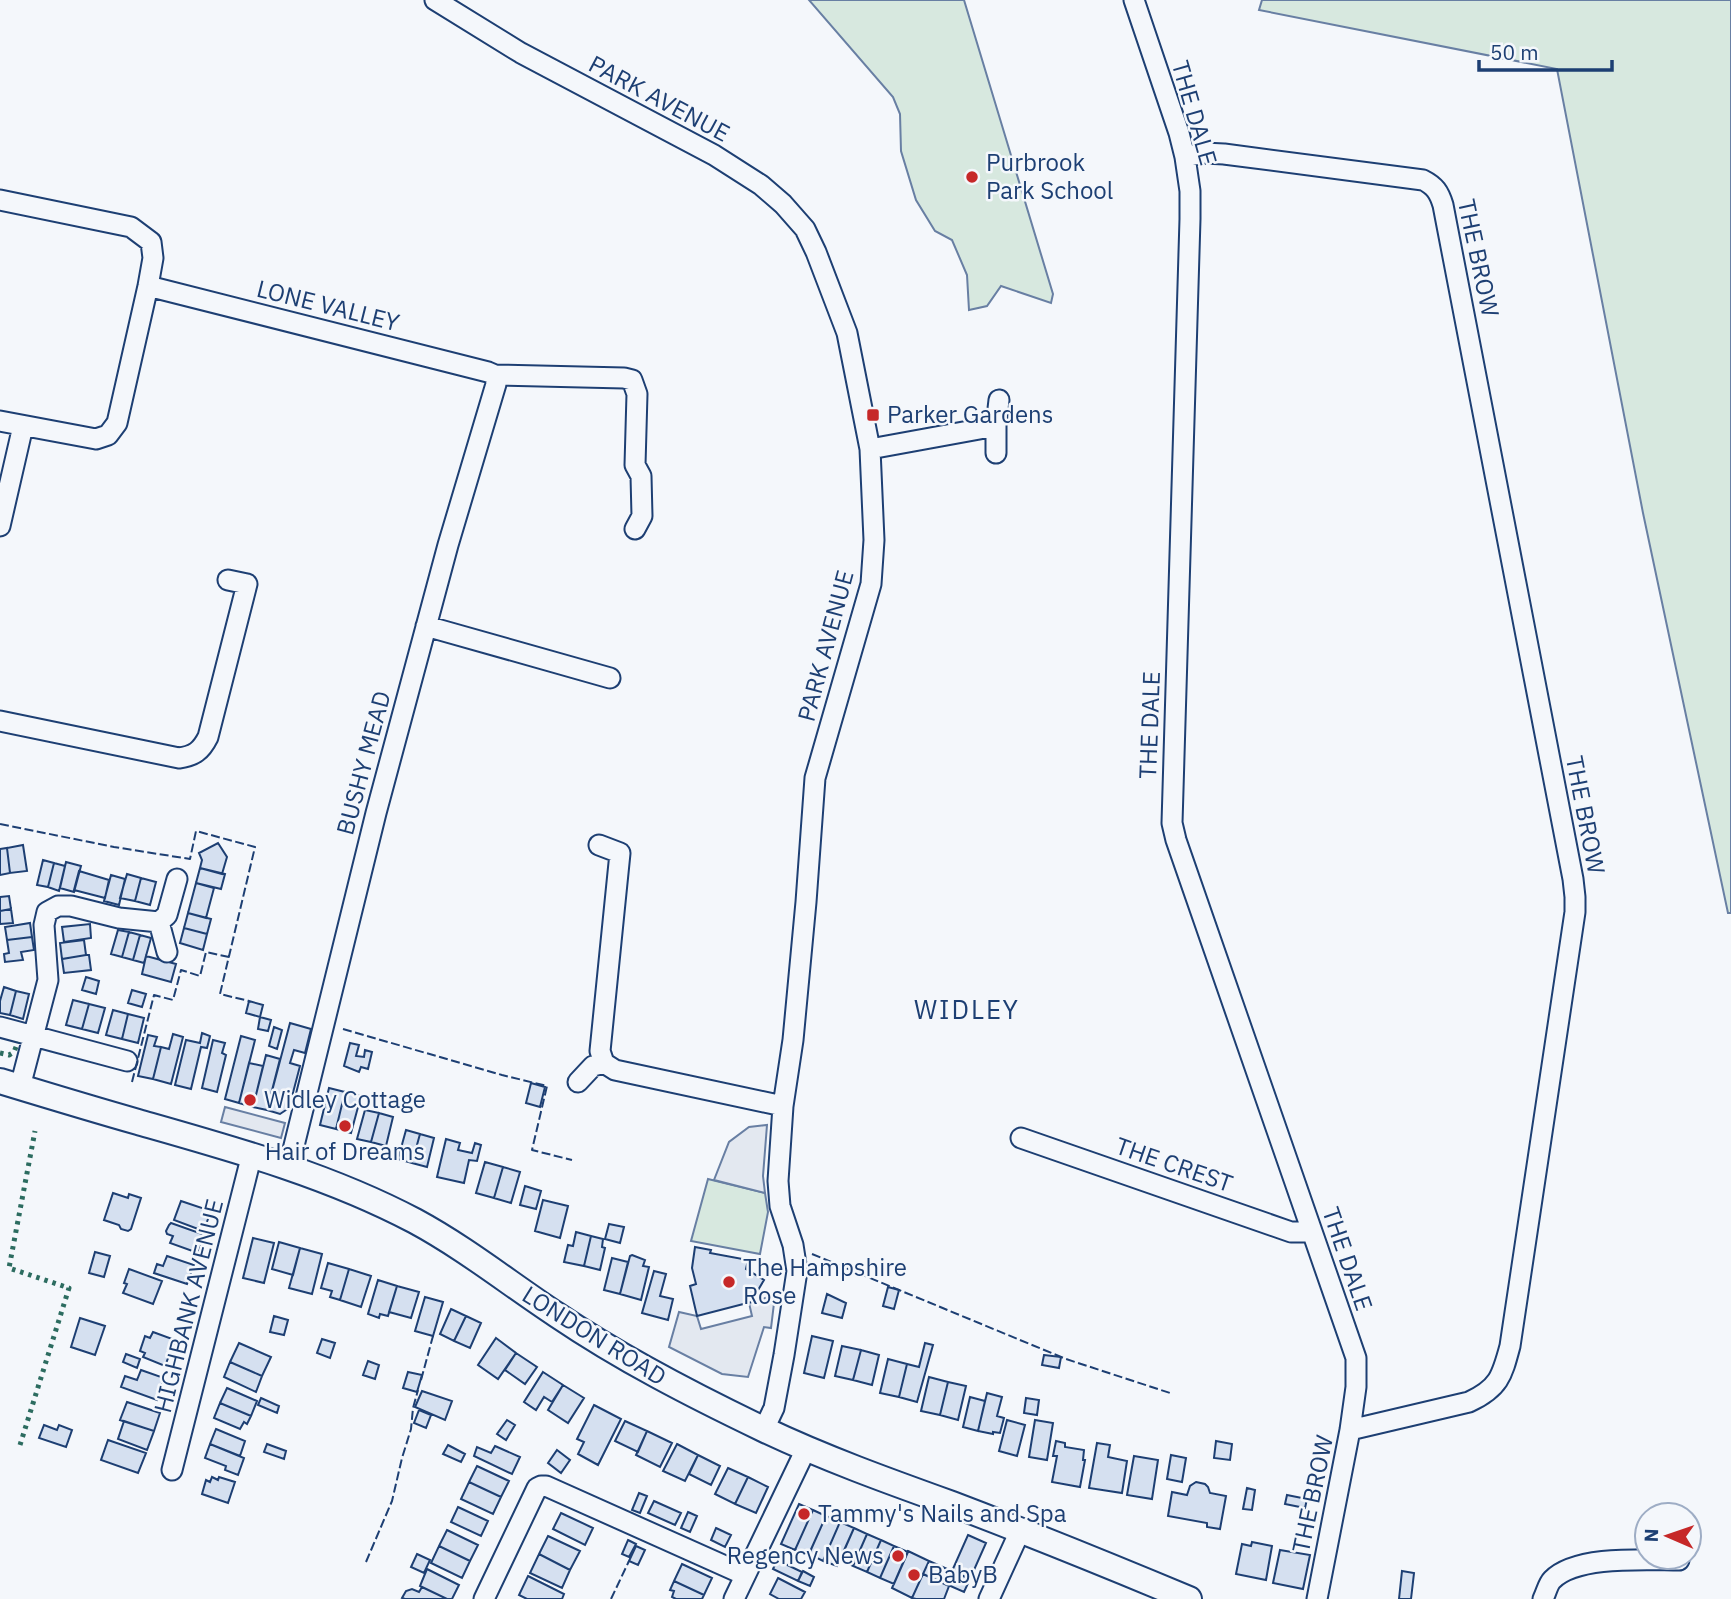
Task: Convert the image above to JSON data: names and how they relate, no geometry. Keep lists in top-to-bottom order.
{
  "streets": {
    "main road": ["LONDON ROAD"],
    "street": [
      "PARK AVENUE",
      "THE DALE",
      "THE BROW",
      "LONE VALLEY",
      "BUSHY MEAD",
      "THE CREST",
      "HIGHBANK AVENUE"
    ]
  },
  "crossings": [
    ["PARK AVENUE", "LONDON ROAD"],
    ["THE DALE", "THE BROW"],
    ["THE DALE", "THE CREST"],
    ["LONE VALLEY", "BUSHY MEAD"],
    ["BUSHY MEAD", "LONDON ROAD"],
    ["HIGHBANK AVENUE", "LONDON ROAD"]
  ],
  "districts": ["WIDLEY"],
  "places": {
    "other": [
      "Purbrook Park School",
      "Widley Cottage",
      "Hair of Dreams",
      "The Hampshire Rose",
      "Tammy's Nails and Spa",
      "Regency News",
      "BabyB"
    ],
    "transit": ["Parker Gardens"]
  },
  "scale_bar": "50 m",
  "north": "left"
}
